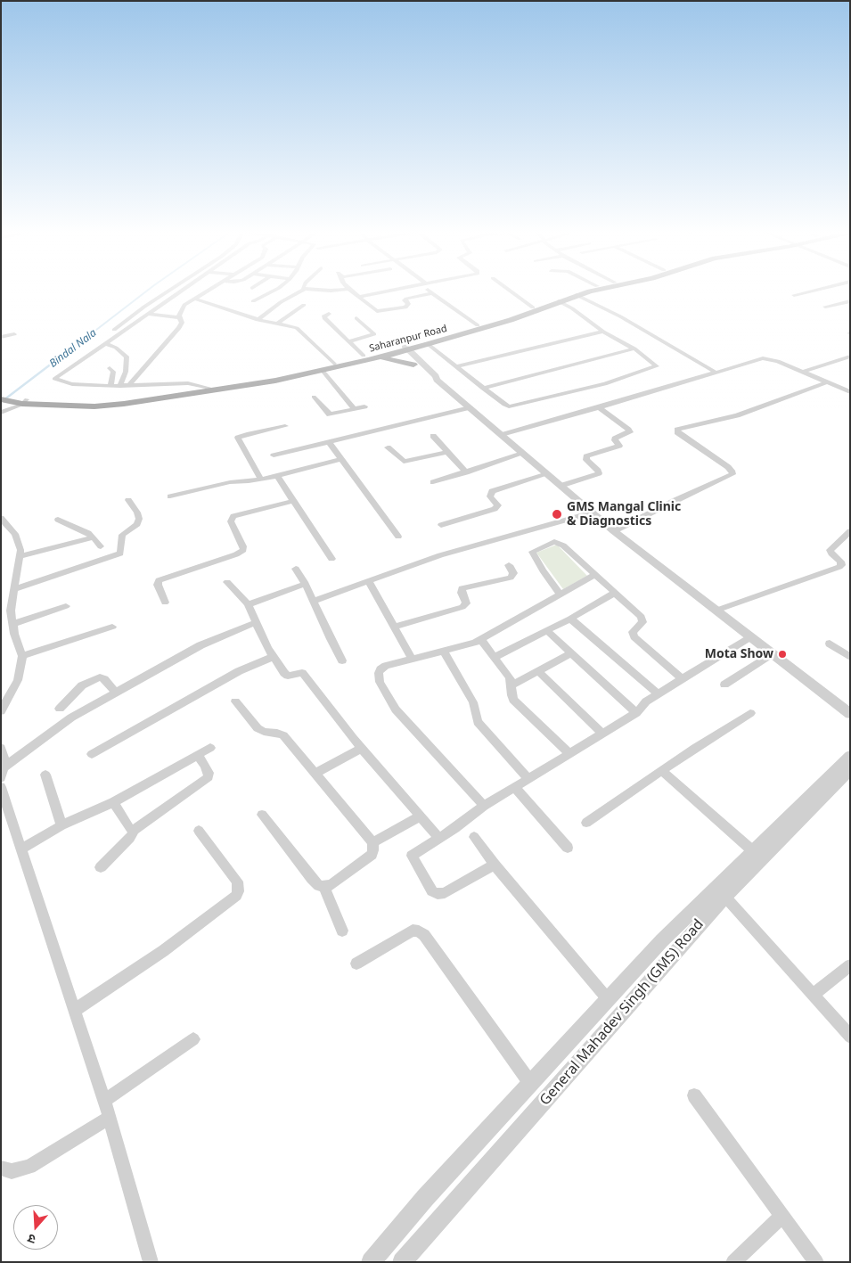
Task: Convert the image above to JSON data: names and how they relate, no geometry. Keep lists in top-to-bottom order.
{
  "streets": {
    "main road": ["Saharanpur Road"],
    "street": ["General Mahadev Singh (GMS) Road"]
  },
  "water": ["Bindal Nala"],
  "places": ["GMS Mangal Clinic & Diagnostics", "Mota Show"],
  "north": "bottom"
}
